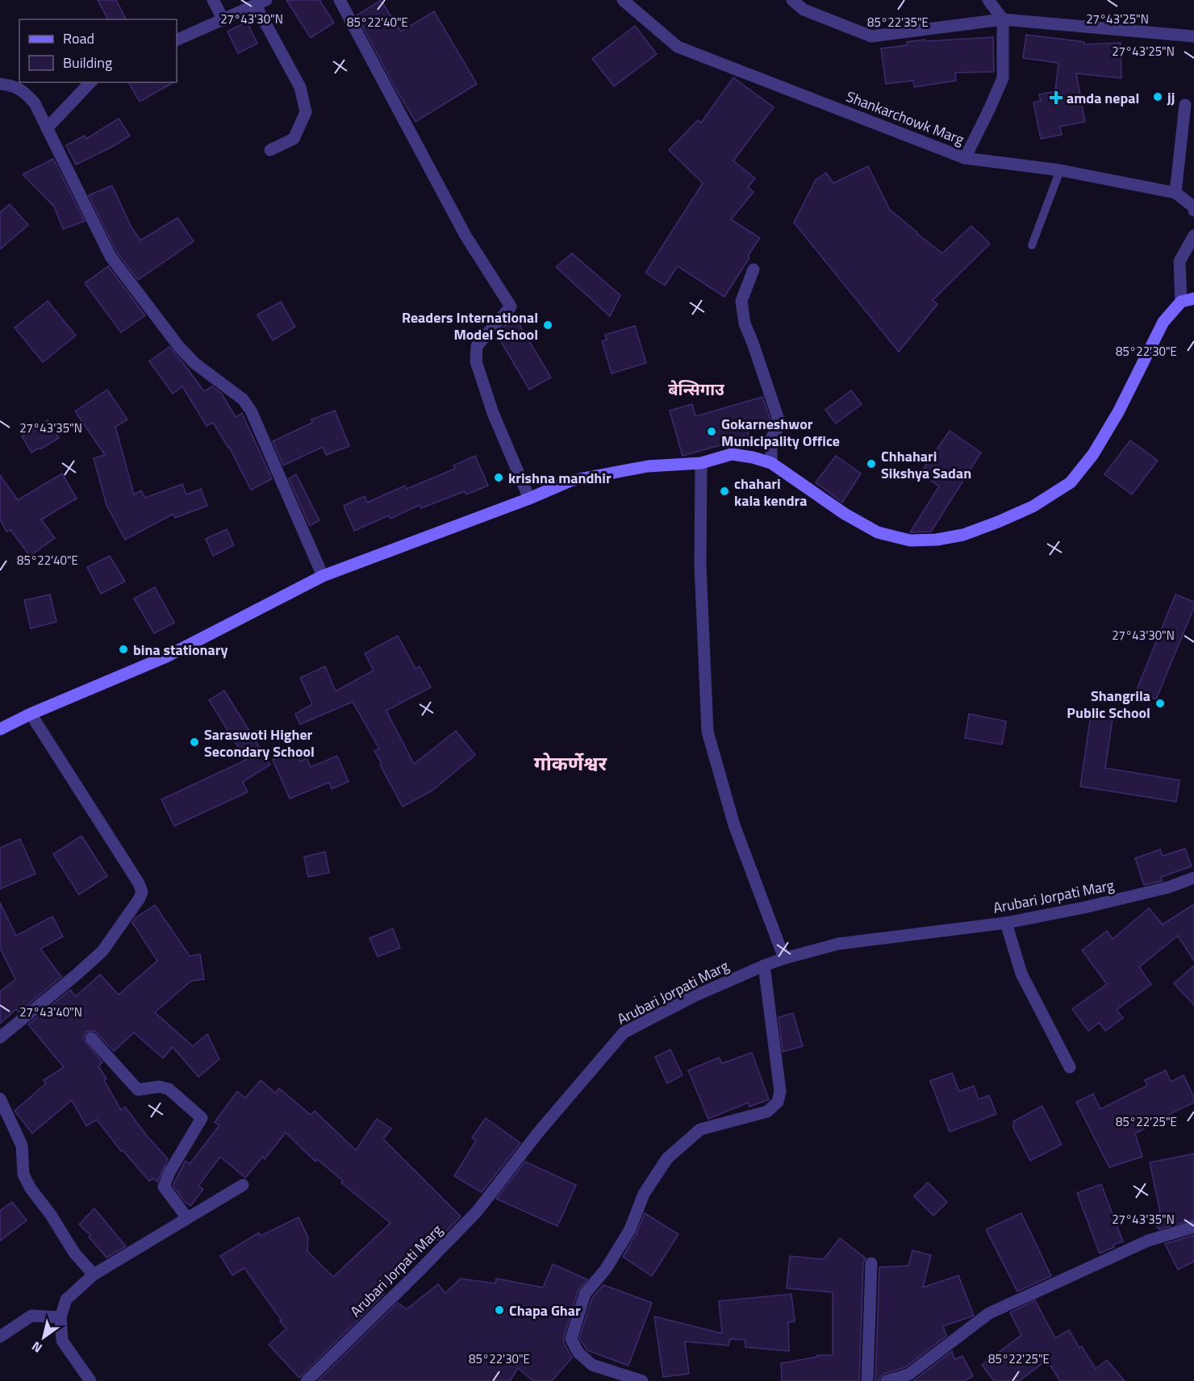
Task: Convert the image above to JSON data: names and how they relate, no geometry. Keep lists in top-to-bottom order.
{
  "streets": {
    "street": ["Shankarchowk Marg", "Arubari Jorpati Marg"]
  },
  "districts": ["बेन्सिगाउ", "गोकर्णेश्वर"],
  "places": {
    "other": [
      "jj",
      "Readers International Model School",
      "Gokarneshwor Municipality Office",
      "Chhahari Sikshya Sadan",
      "krishna mandhir",
      "chahari kala kendra",
      "bina stationary",
      "Shangrila Public School",
      "Saraswoti Higher Secondary School",
      "Chapa Ghar"
    ],
    "health": ["amda nepal"]
  },
  "legend": ["Road", "Building"],
  "north": "bottom left",
  "coordinates": [
    "27°43'30\"N",
    "27°43'25\"N",
    "85°22'40\"E",
    "85°22'35\"E",
    "85°22'30\"E",
    "27°43'35\"N",
    "27°43'40\"N",
    "85°22'25\"E"
  ]
}
